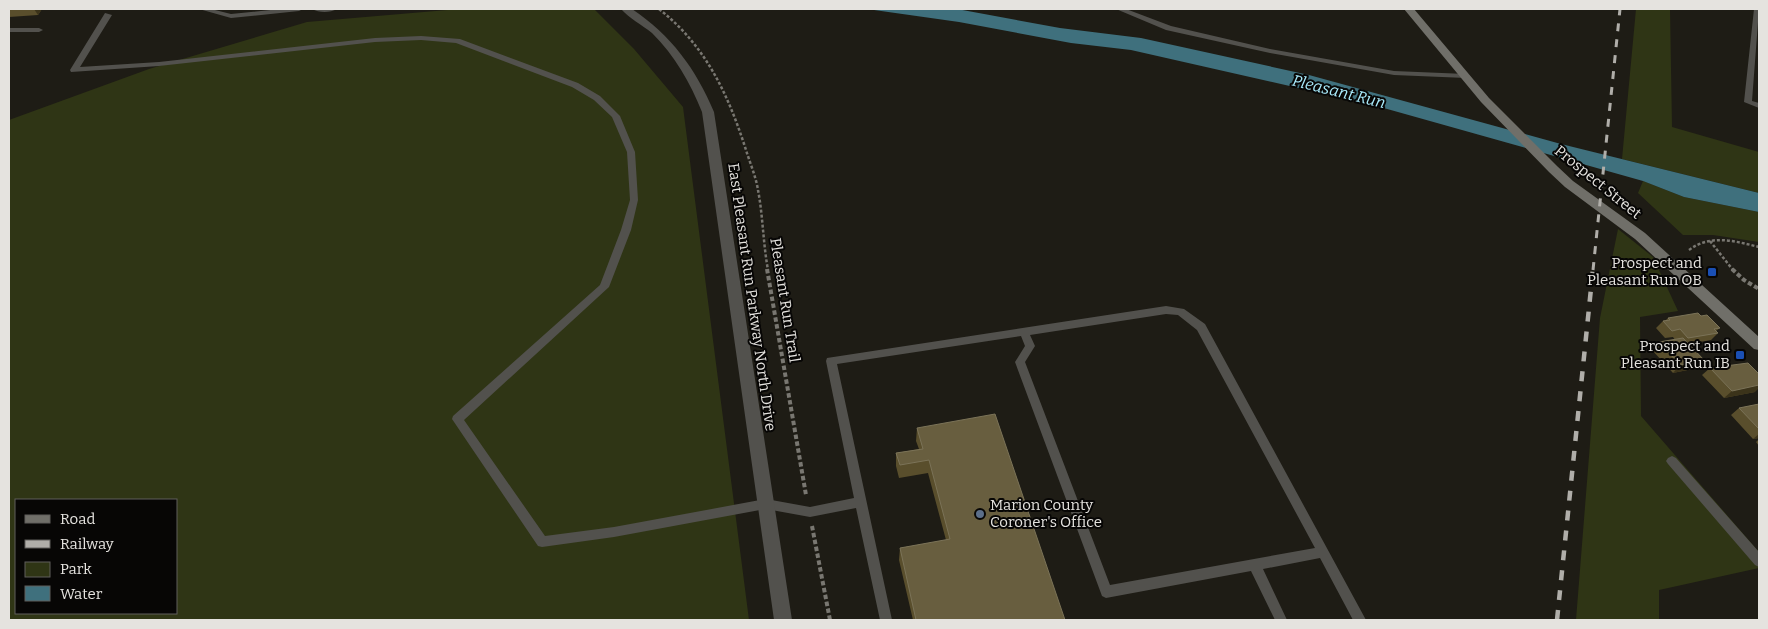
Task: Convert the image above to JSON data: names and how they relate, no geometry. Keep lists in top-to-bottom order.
{
  "streets": {
    "main road": ["Prospect Street"],
    "street": ["East Pleasant Run Parkway North Drive"],
    "path": ["Pleasant Run Trail"]
  },
  "water": ["Pleasant Run"],
  "places": {
    "transit": ["Prospect and Pleasant Run OB", "Prospect and Pleasant Run IB"],
    "other": ["Marion County Coroner's Office"]
  },
  "legend": [
    "Road",
    "Railway",
    "Park",
    "Water"
  ]
}
